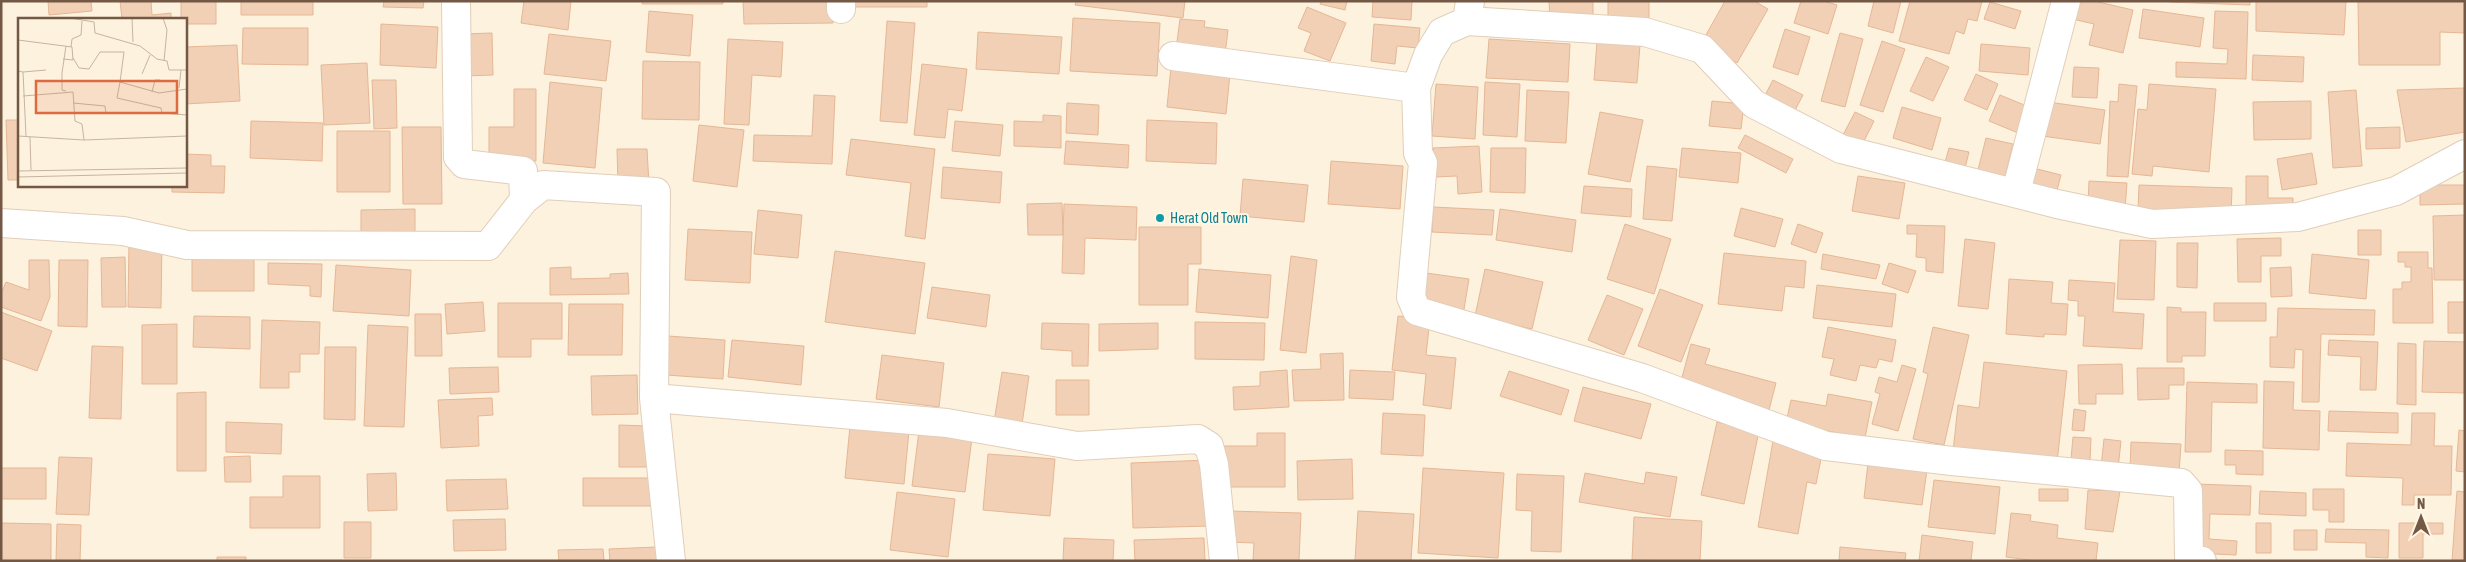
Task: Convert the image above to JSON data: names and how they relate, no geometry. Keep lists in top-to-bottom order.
{
  "places": ["Herat Old Town"],
  "north": "top"
}
